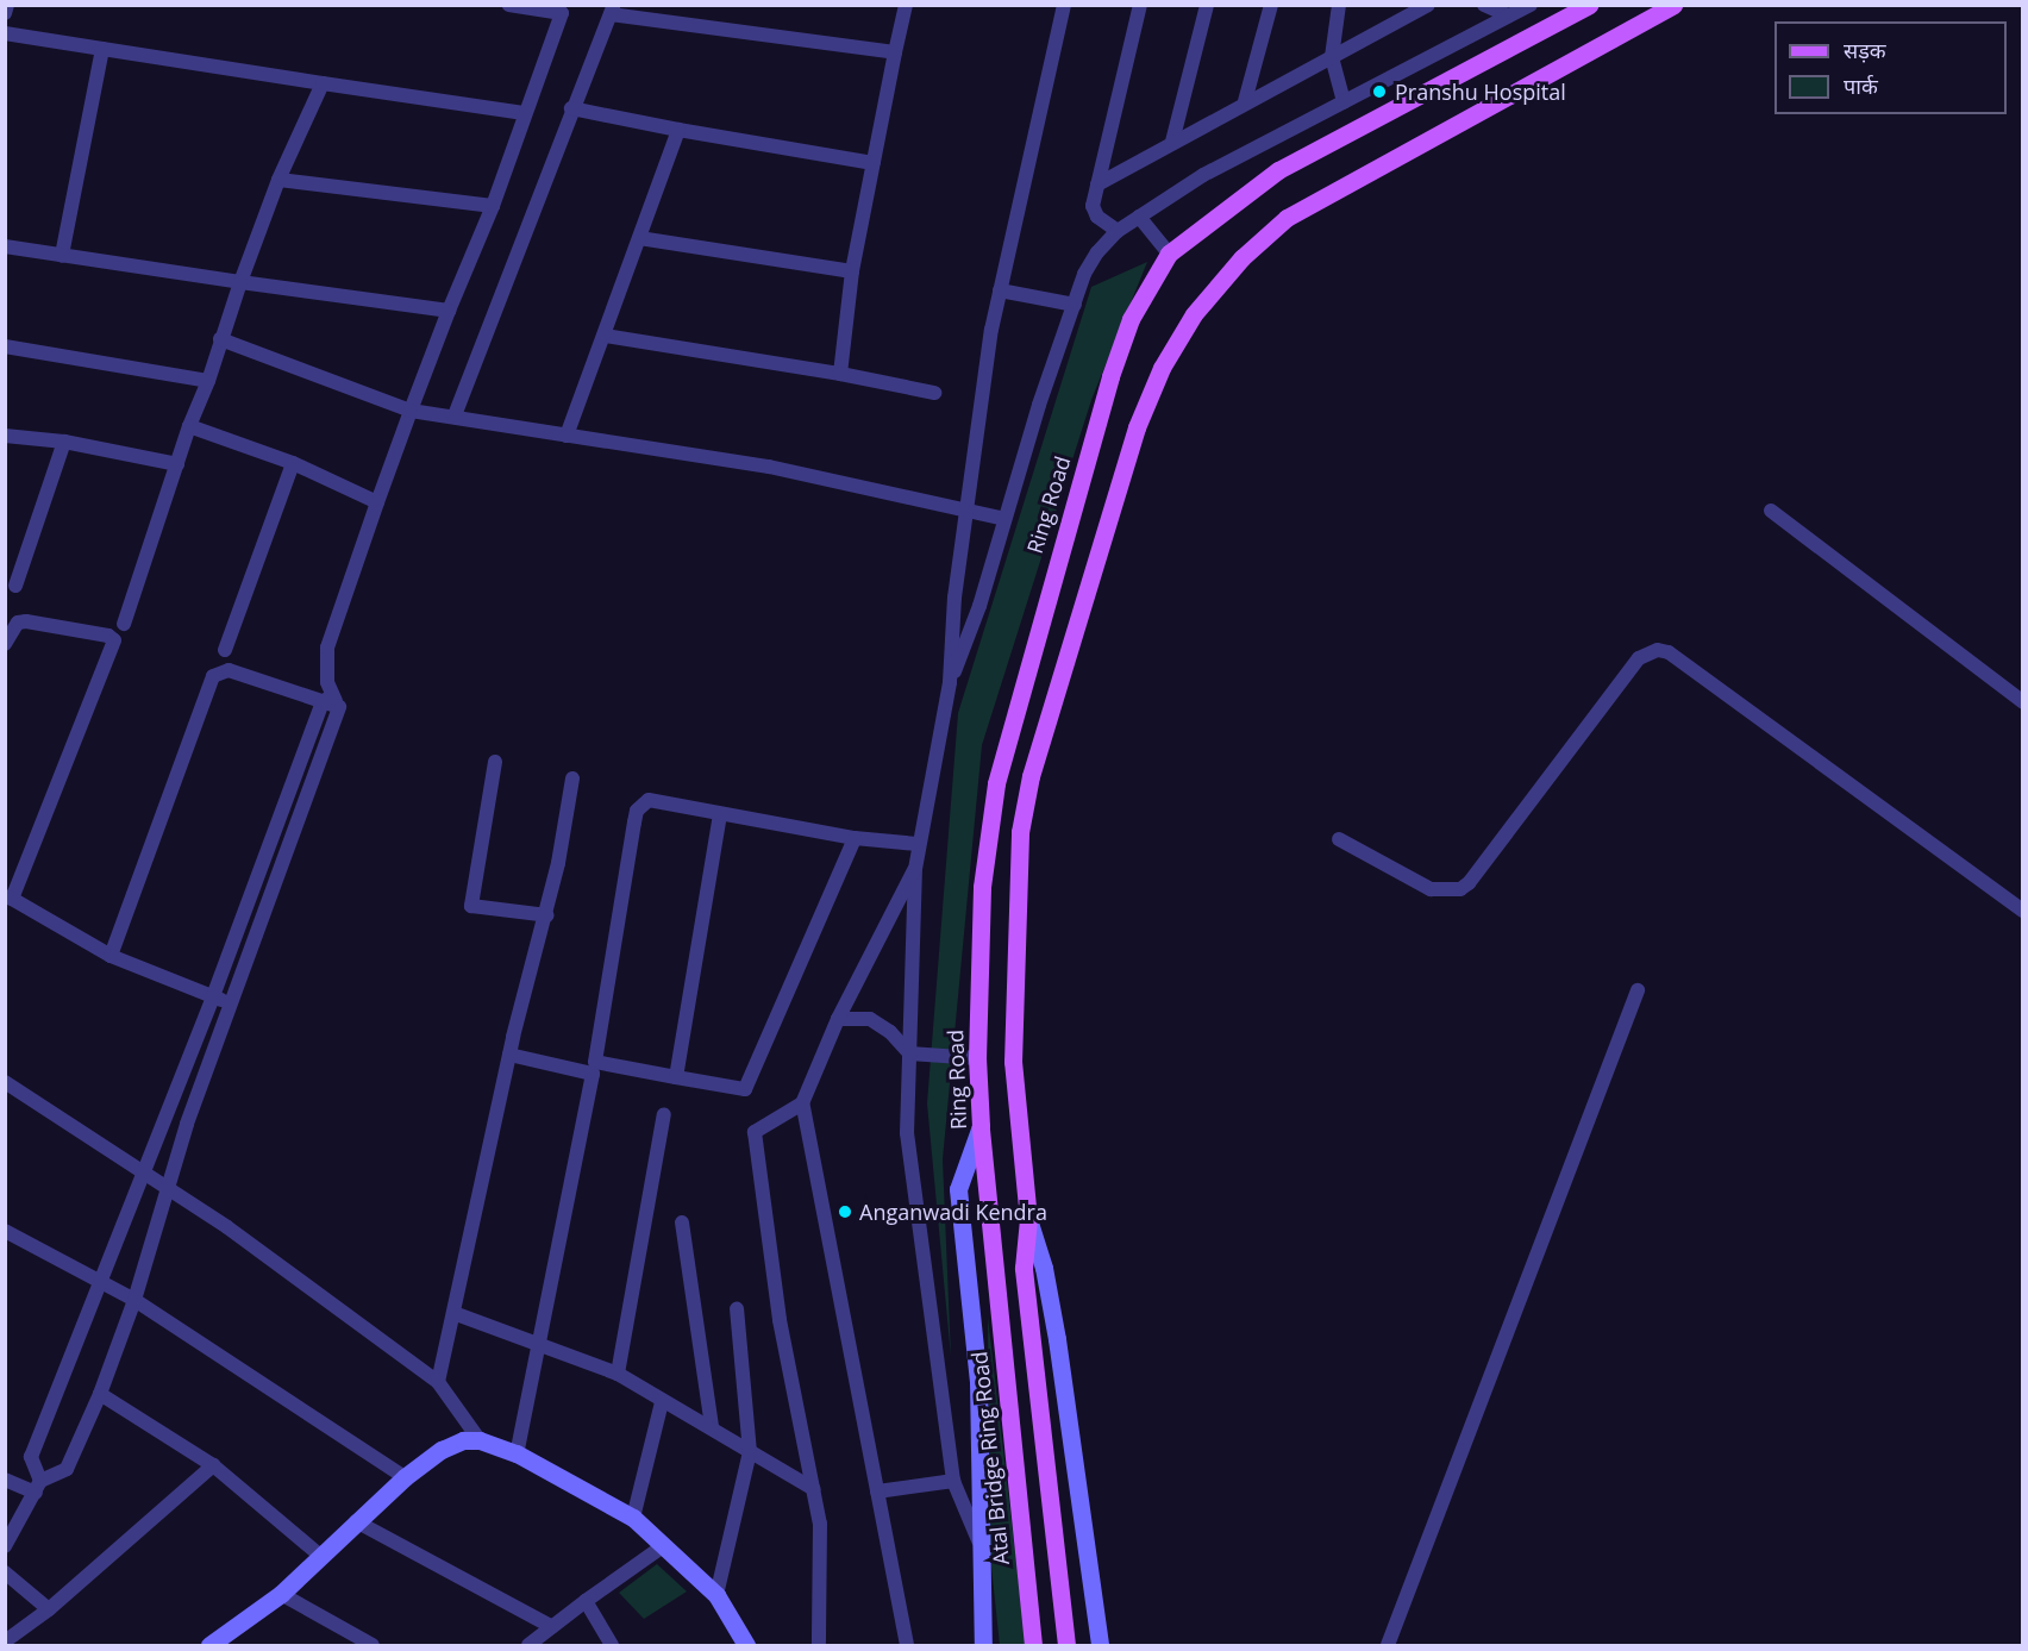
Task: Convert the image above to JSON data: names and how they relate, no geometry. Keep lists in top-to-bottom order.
{
  "streets": {
    "main road": ["Ring Road", "Atal Bridge Ring Road"]
  },
  "crossings": [
    ["Ring Road", "Atal Bridge Ring Road"]
  ],
  "places": ["Pranshu Hospital", "Anganwadi Kendra"],
  "legend": ["सड़क", "पार्क"]
}
